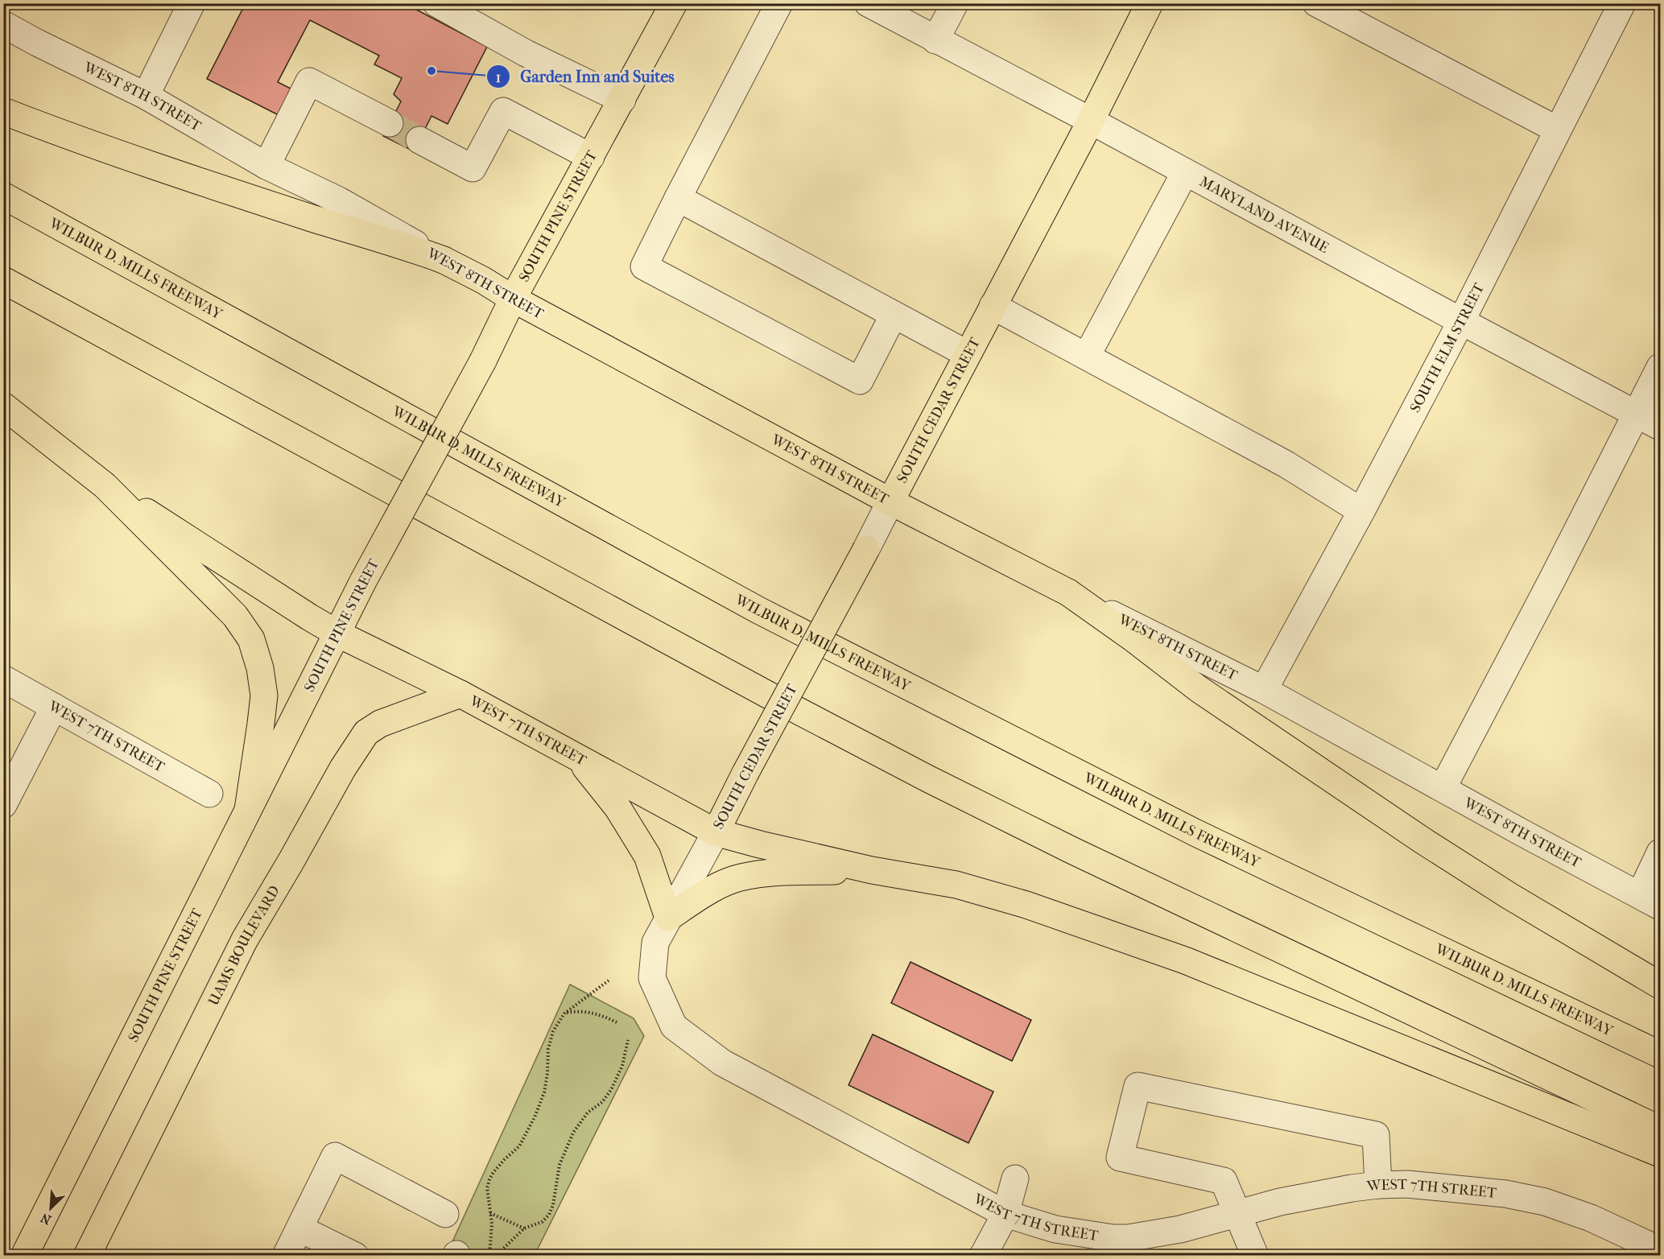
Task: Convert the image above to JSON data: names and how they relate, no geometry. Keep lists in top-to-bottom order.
{
  "streets": {
    "main road": [
      "WEST 8TH STREET",
      "SOUTH PINE STREET",
      "WILBUR D. MILLS FREEWAY",
      "SOUTH CEDAR STREET",
      "WEST 7TH STREET",
      "UAMS BOULEVARD"
    ],
    "street": ["MARYLAND AVENUE", "SOUTH ELM STREET"]
  },
  "crossings": [
    ["WEST 8TH STREET", "SOUTH PINE STREET"],
    ["WEST 8TH STREET", "SOUTH ELM STREET"],
    ["WEST 8TH STREET", "SOUTH CEDAR STREET"],
    ["MARYLAND AVENUE", "SOUTH ELM STREET"],
    ["MARYLAND AVENUE", "SOUTH CEDAR STREET"],
    ["SOUTH PINE STREET", "WEST 7TH STREET"],
    ["SOUTH CEDAR STREET", "WEST 7TH STREET"],
    ["WEST 7TH STREET", "UAMS BOULEVARD"]
  ],
  "places": ["Garden Inn and Suites"],
  "north": "bottom left"
}
